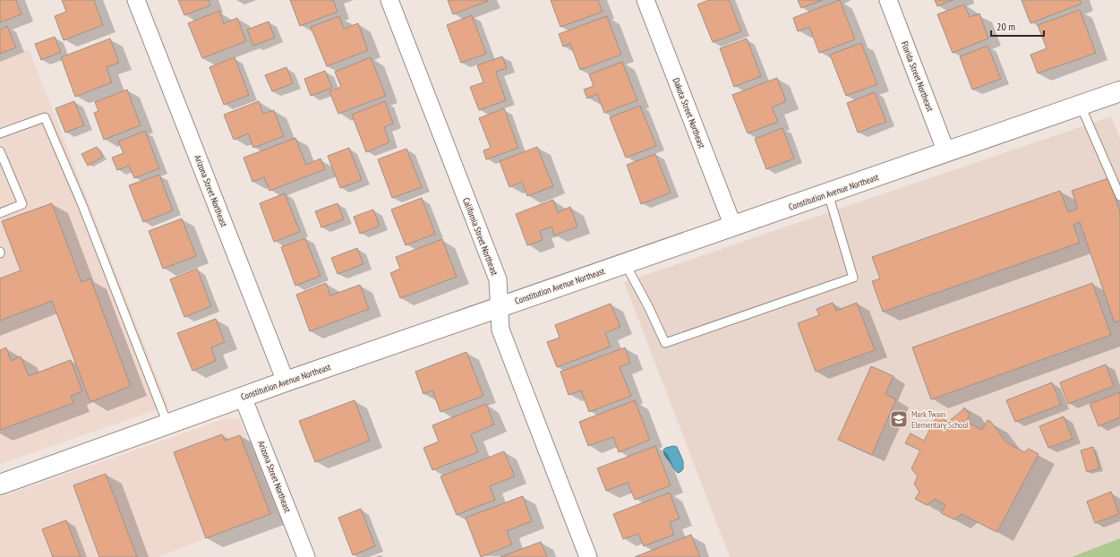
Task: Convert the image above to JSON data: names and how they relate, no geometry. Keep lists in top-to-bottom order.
{
  "streets": {
    "street": [
      "Florida Street Northeast",
      "Dakota Street Northeast",
      "Arizona Street Northeast",
      "Constitution Avenue Northeast",
      "California Street Northeast"
    ]
  },
  "crossings": [
    ["Florida Street Northeast", "Constitution Avenue Northeast"],
    ["Dakota Street Northeast", "Constitution Avenue Northeast"],
    ["Arizona Street Northeast", "Constitution Avenue Northeast"],
    ["Constitution Avenue Northeast", "California Street Northeast"]
  ],
  "places": {
    "school or university": ["Mark Twain Elementary School"]
  },
  "scale_bar": "20 m"
}
